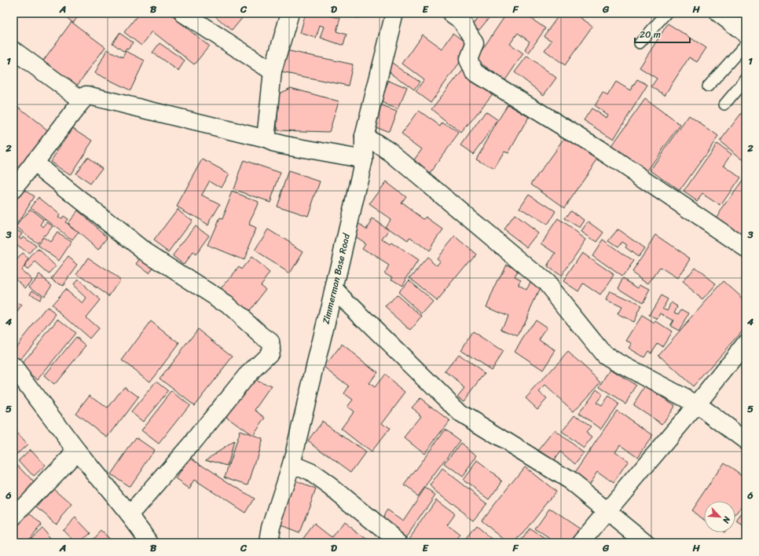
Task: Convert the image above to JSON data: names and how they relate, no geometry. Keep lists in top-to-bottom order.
{
  "streets": {
    "street": ["Zimmerman Base Road"]
  },
  "scale_bar": "20 m",
  "north": "bottom right",
  "grid": {
    "columns": [
      "A",
      "B",
      "C",
      "D",
      "E",
      "F",
      "G",
      "H"
    ],
    "rows": [
      "1",
      "2",
      "3",
      "4",
      "5",
      "6"
    ]
  }
}
